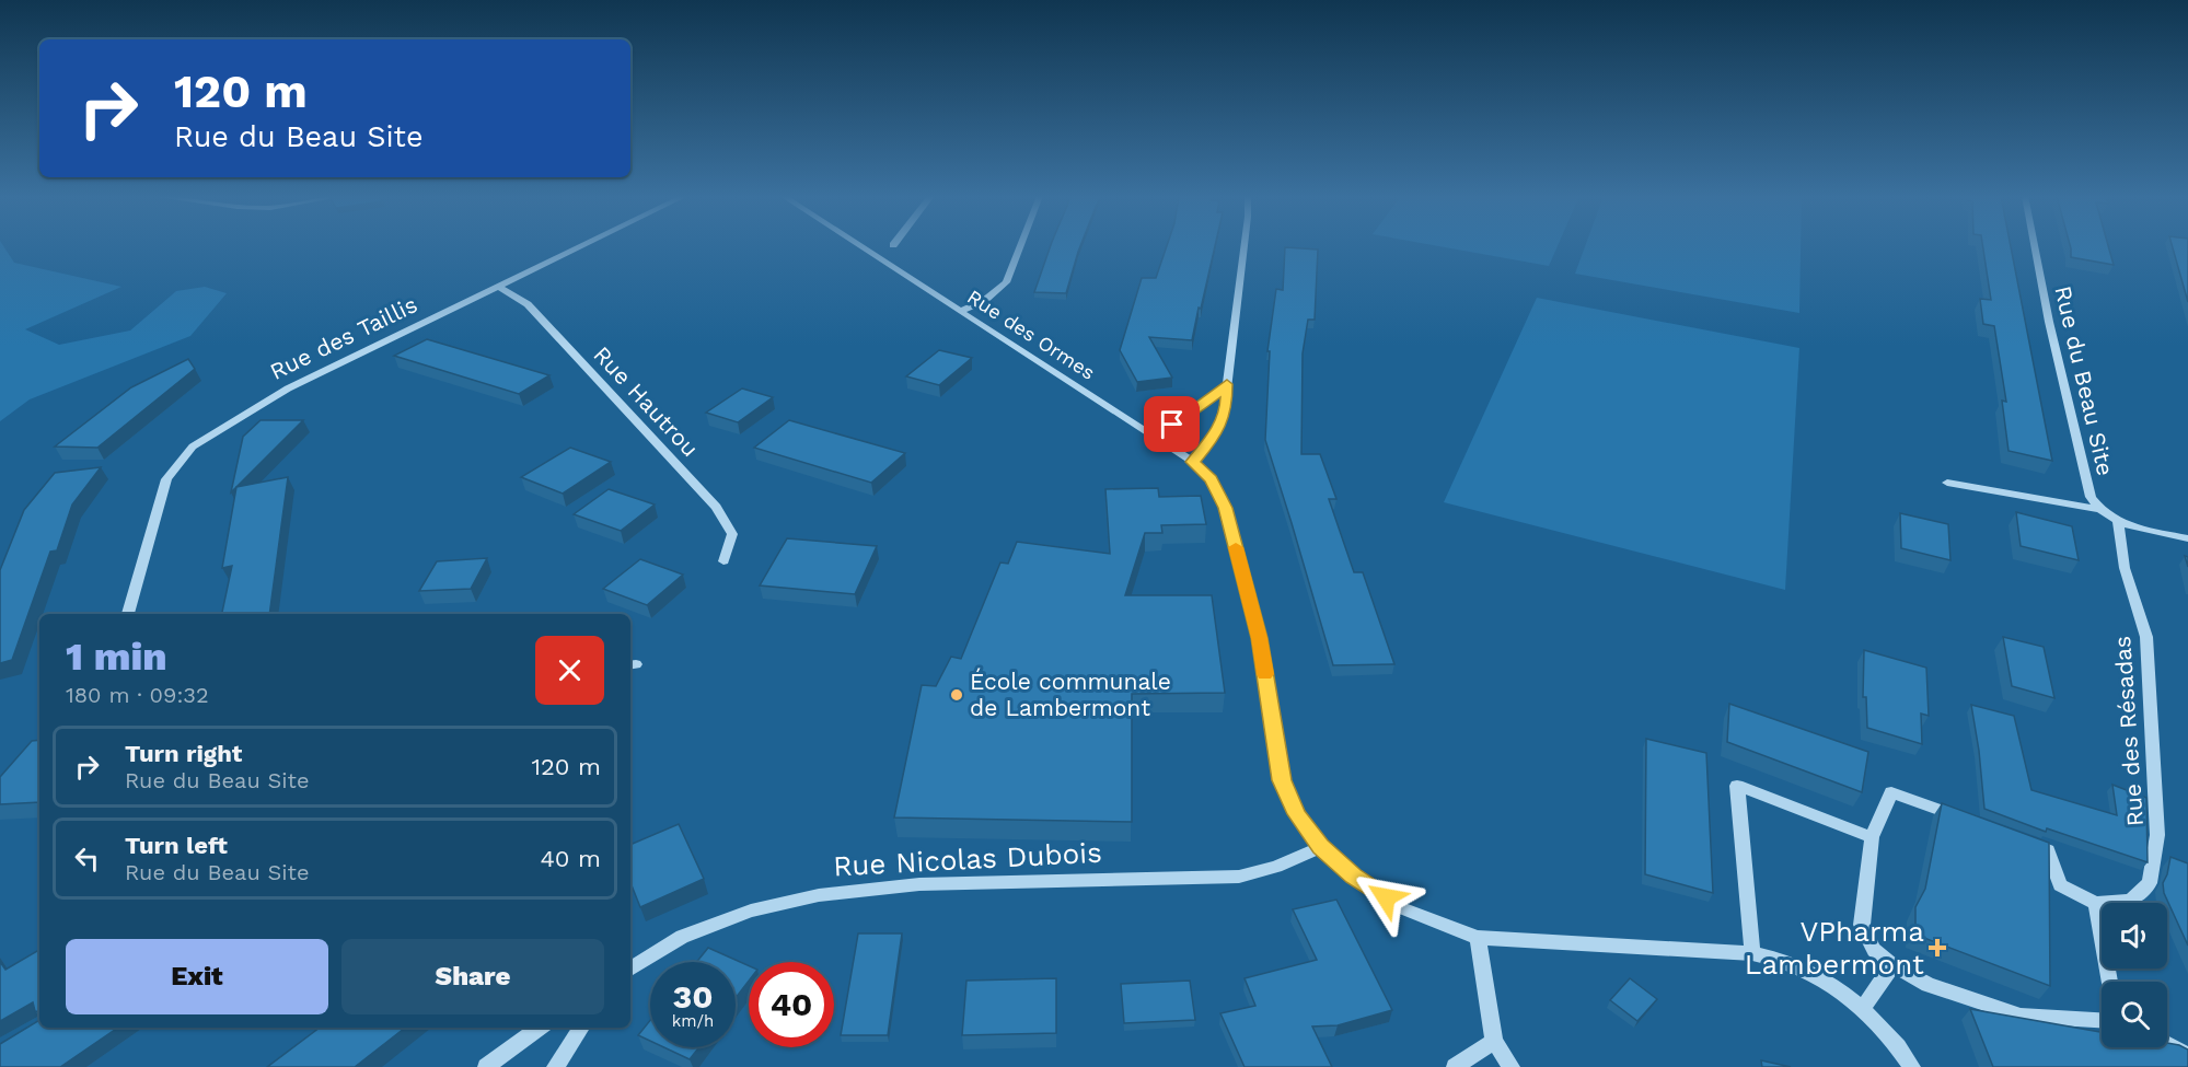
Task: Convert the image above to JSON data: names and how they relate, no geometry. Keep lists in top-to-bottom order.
{
  "streets": {
    "street": [
      "Rue des Ormes",
      "Rue des Taillis",
      "Rue du Beau Site",
      "Rue Hautrou",
      "Rue des Résadas",
      "Rue Nicolas Dubois"
    ]
  },
  "crossings": [
    ["Rue des Ormes", "Rue Nicolas Dubois"],
    ["Rue des Taillis", "Rue Hautrou"],
    ["Rue du Beau Site", "Rue des Résadas"]
  ],
  "places": {
    "other": ["École communale de Lambermont"],
    "health": ["VPharma Lambermont"]
  },
  "page": {
    "turn": ["120 m", "Rue du Beau Site"],
    "heading": ["1 min", "180 m · 09:32"],
    "list": [
      {
        "name": "Turn right",
        "note": "Rue du Beau Site",
        "value": "120 m"
      },
      {
        "name": "Turn left",
        "note": "Rue du Beau Site",
        "value": "40 m"
      }
    ],
    "buttons": ["Exit", "Share"],
    "speed": "30 km/h",
    "limit": "40"
  }
}
